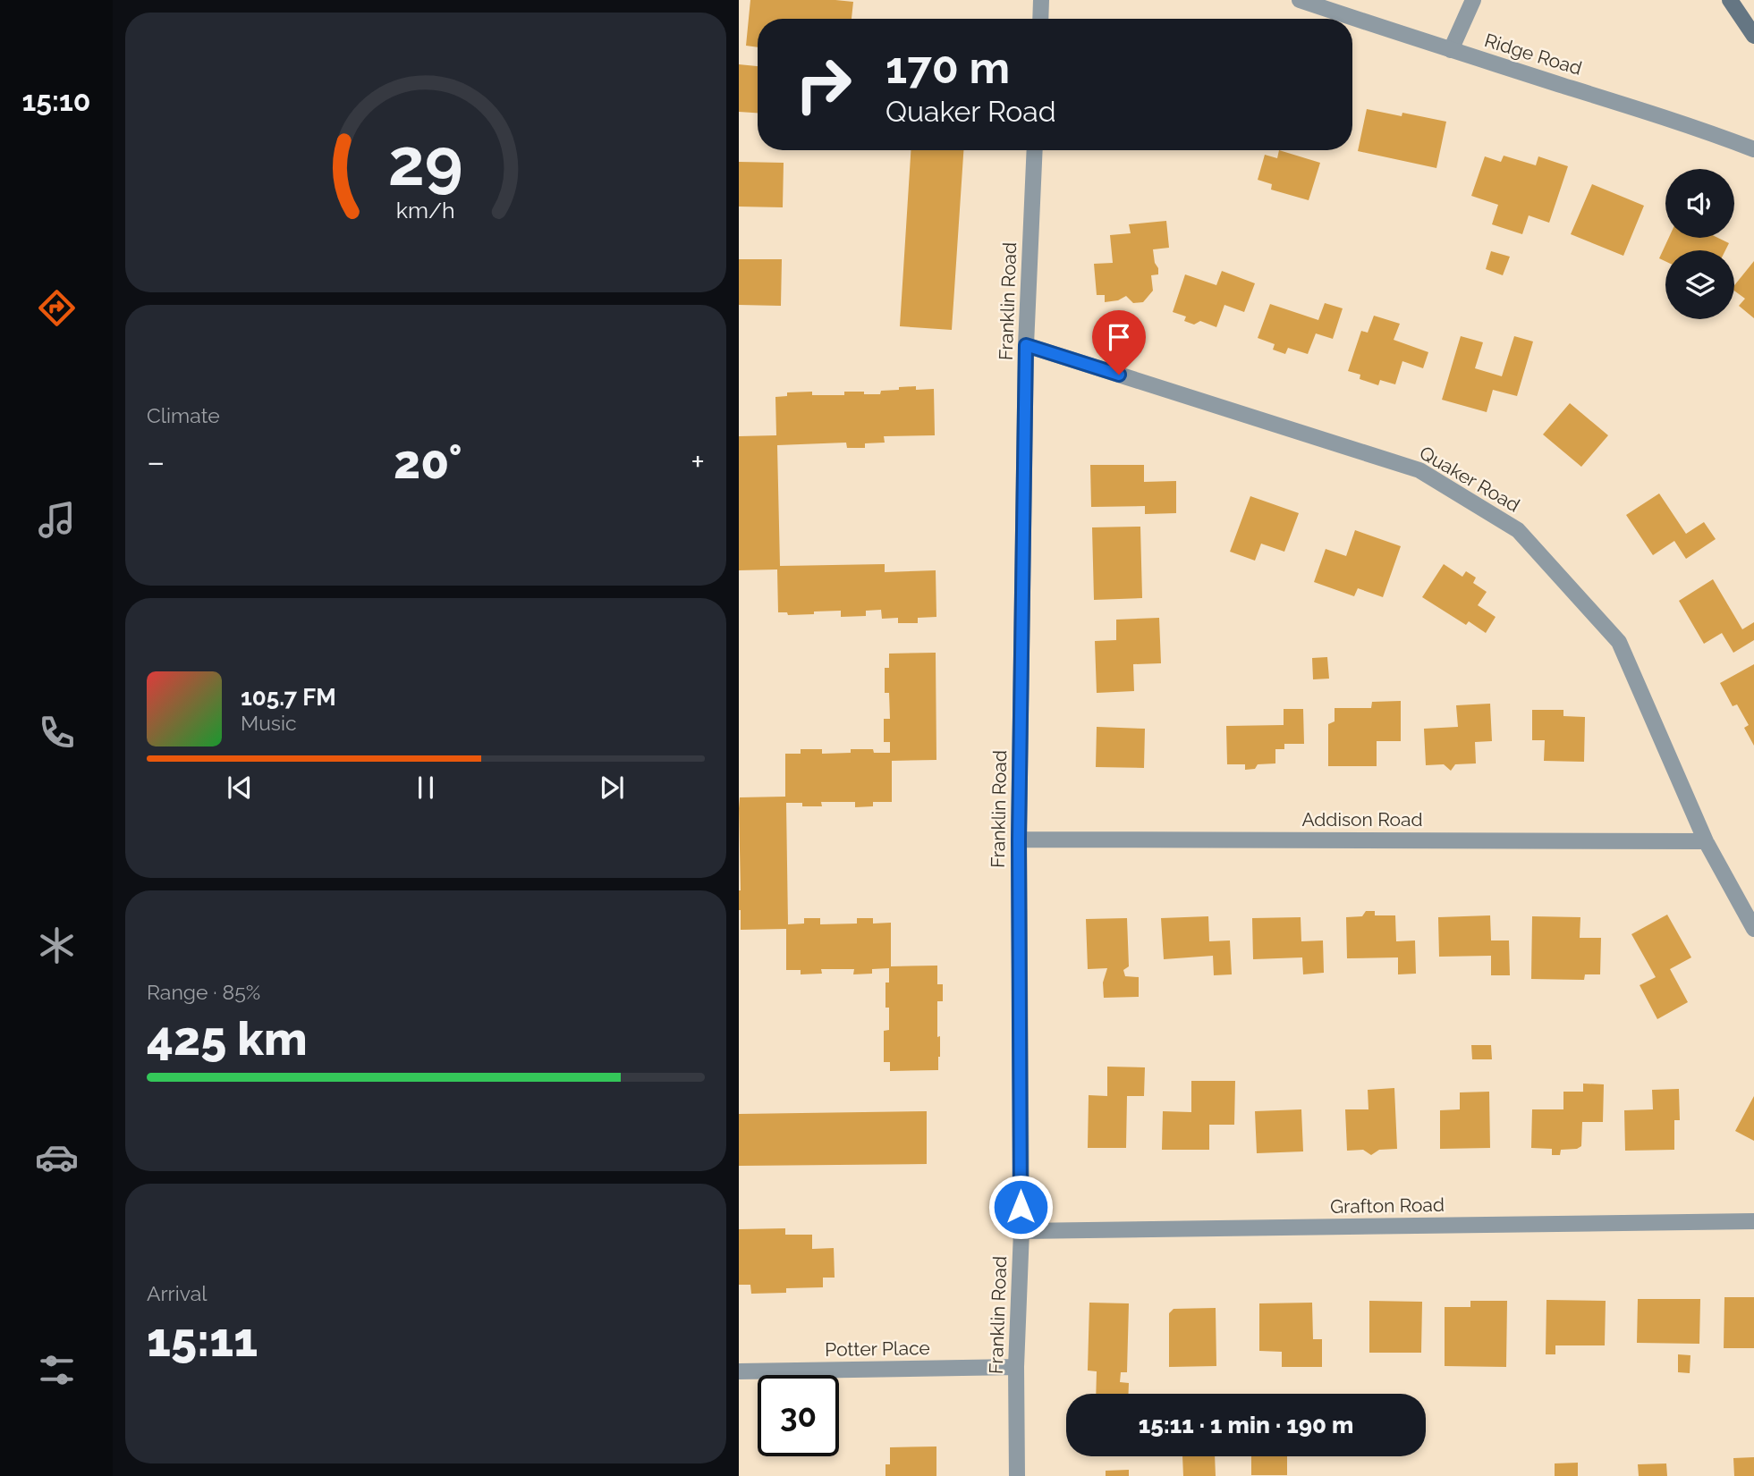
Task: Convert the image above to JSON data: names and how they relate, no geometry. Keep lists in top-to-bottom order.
{
  "streets": {
    "street": [
      "Ridge Road",
      "Franklin Road",
      "Quaker Road",
      "Addison Road",
      "Grafton Road",
      "Potter Place"
    ]
  },
  "crossings": [
    ["Franklin Road", "Quaker Road"],
    ["Franklin Road", "Addison Road"],
    ["Franklin Road", "Grafton Road"],
    ["Franklin Road", "Potter Place"],
    ["Quaker Road", "Addison Road"]
  ],
  "page": {
    "tabs": "15:10",
    "turn": ["170 m", "Quaker Road"],
    "tile": [
      "Climate",
      ["Range · 85%", "425 km"],
      ["Arrival", "15:11"]
    ],
    "heat": ["−", "20°", "+"],
    "song": ["105.7 FM", "Music"],
    "limit": "30",
    "trip": "15:11 · 1 min · 190 m",
    "gauge": ["29", "km/h"]
  }
}
